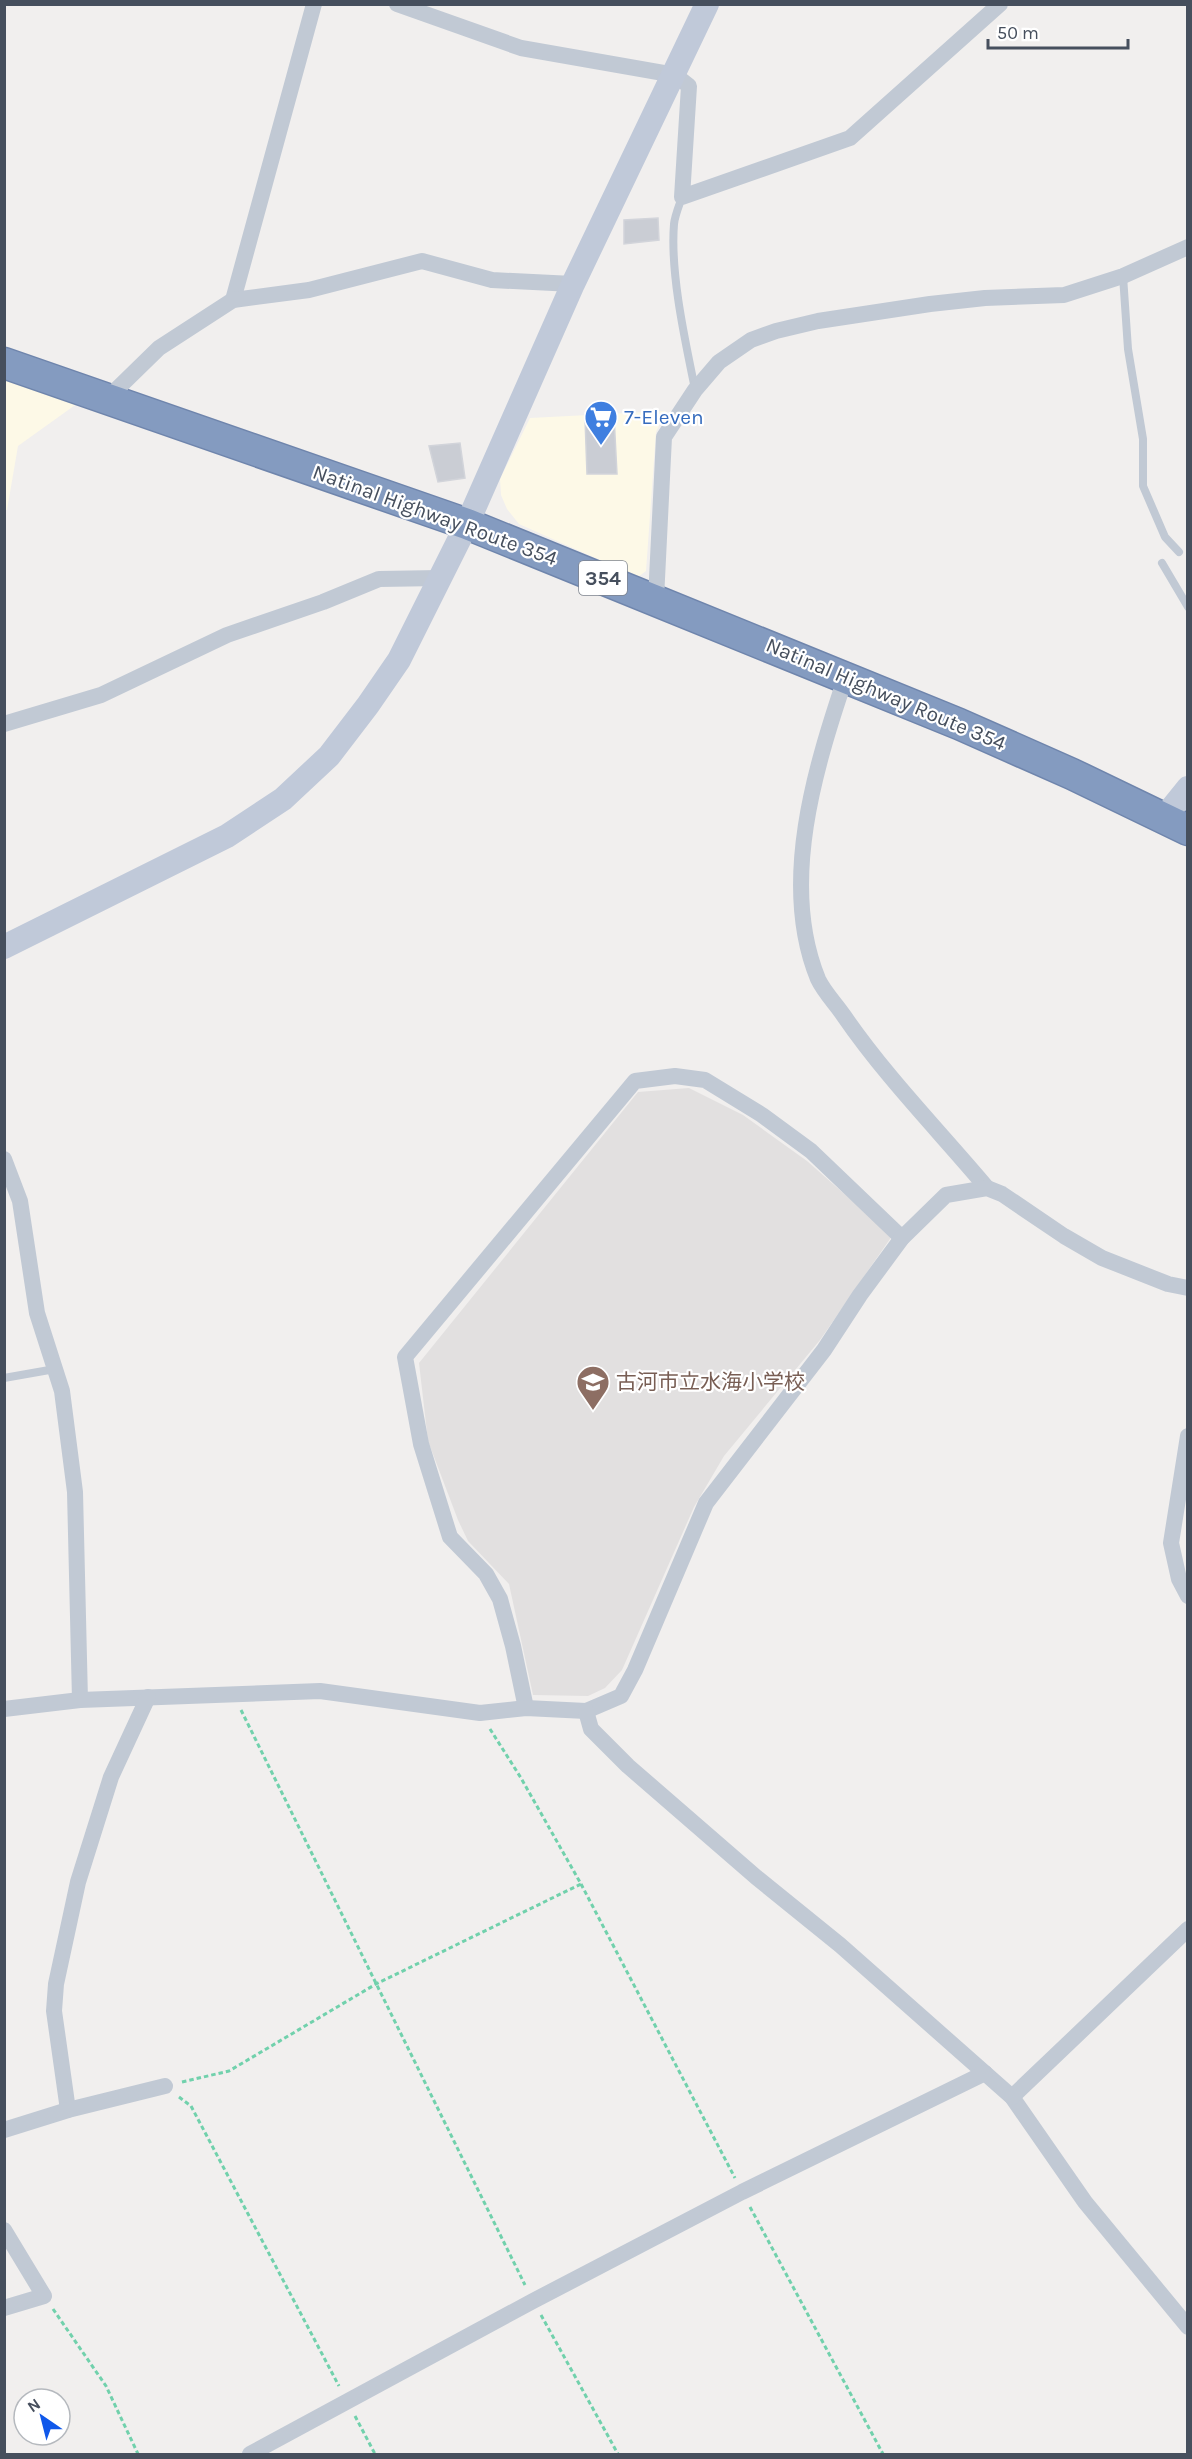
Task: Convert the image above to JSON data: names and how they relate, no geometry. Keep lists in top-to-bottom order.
{
  "streets": {
    "highway": ["Natinal Highway Route 354", "354"]
  },
  "places": {
    "supermarket": ["7-Eleven"],
    "school or university": ["古河市立水海小学校"]
  },
  "scale_bar": "50 m",
  "north": "top left"
}
